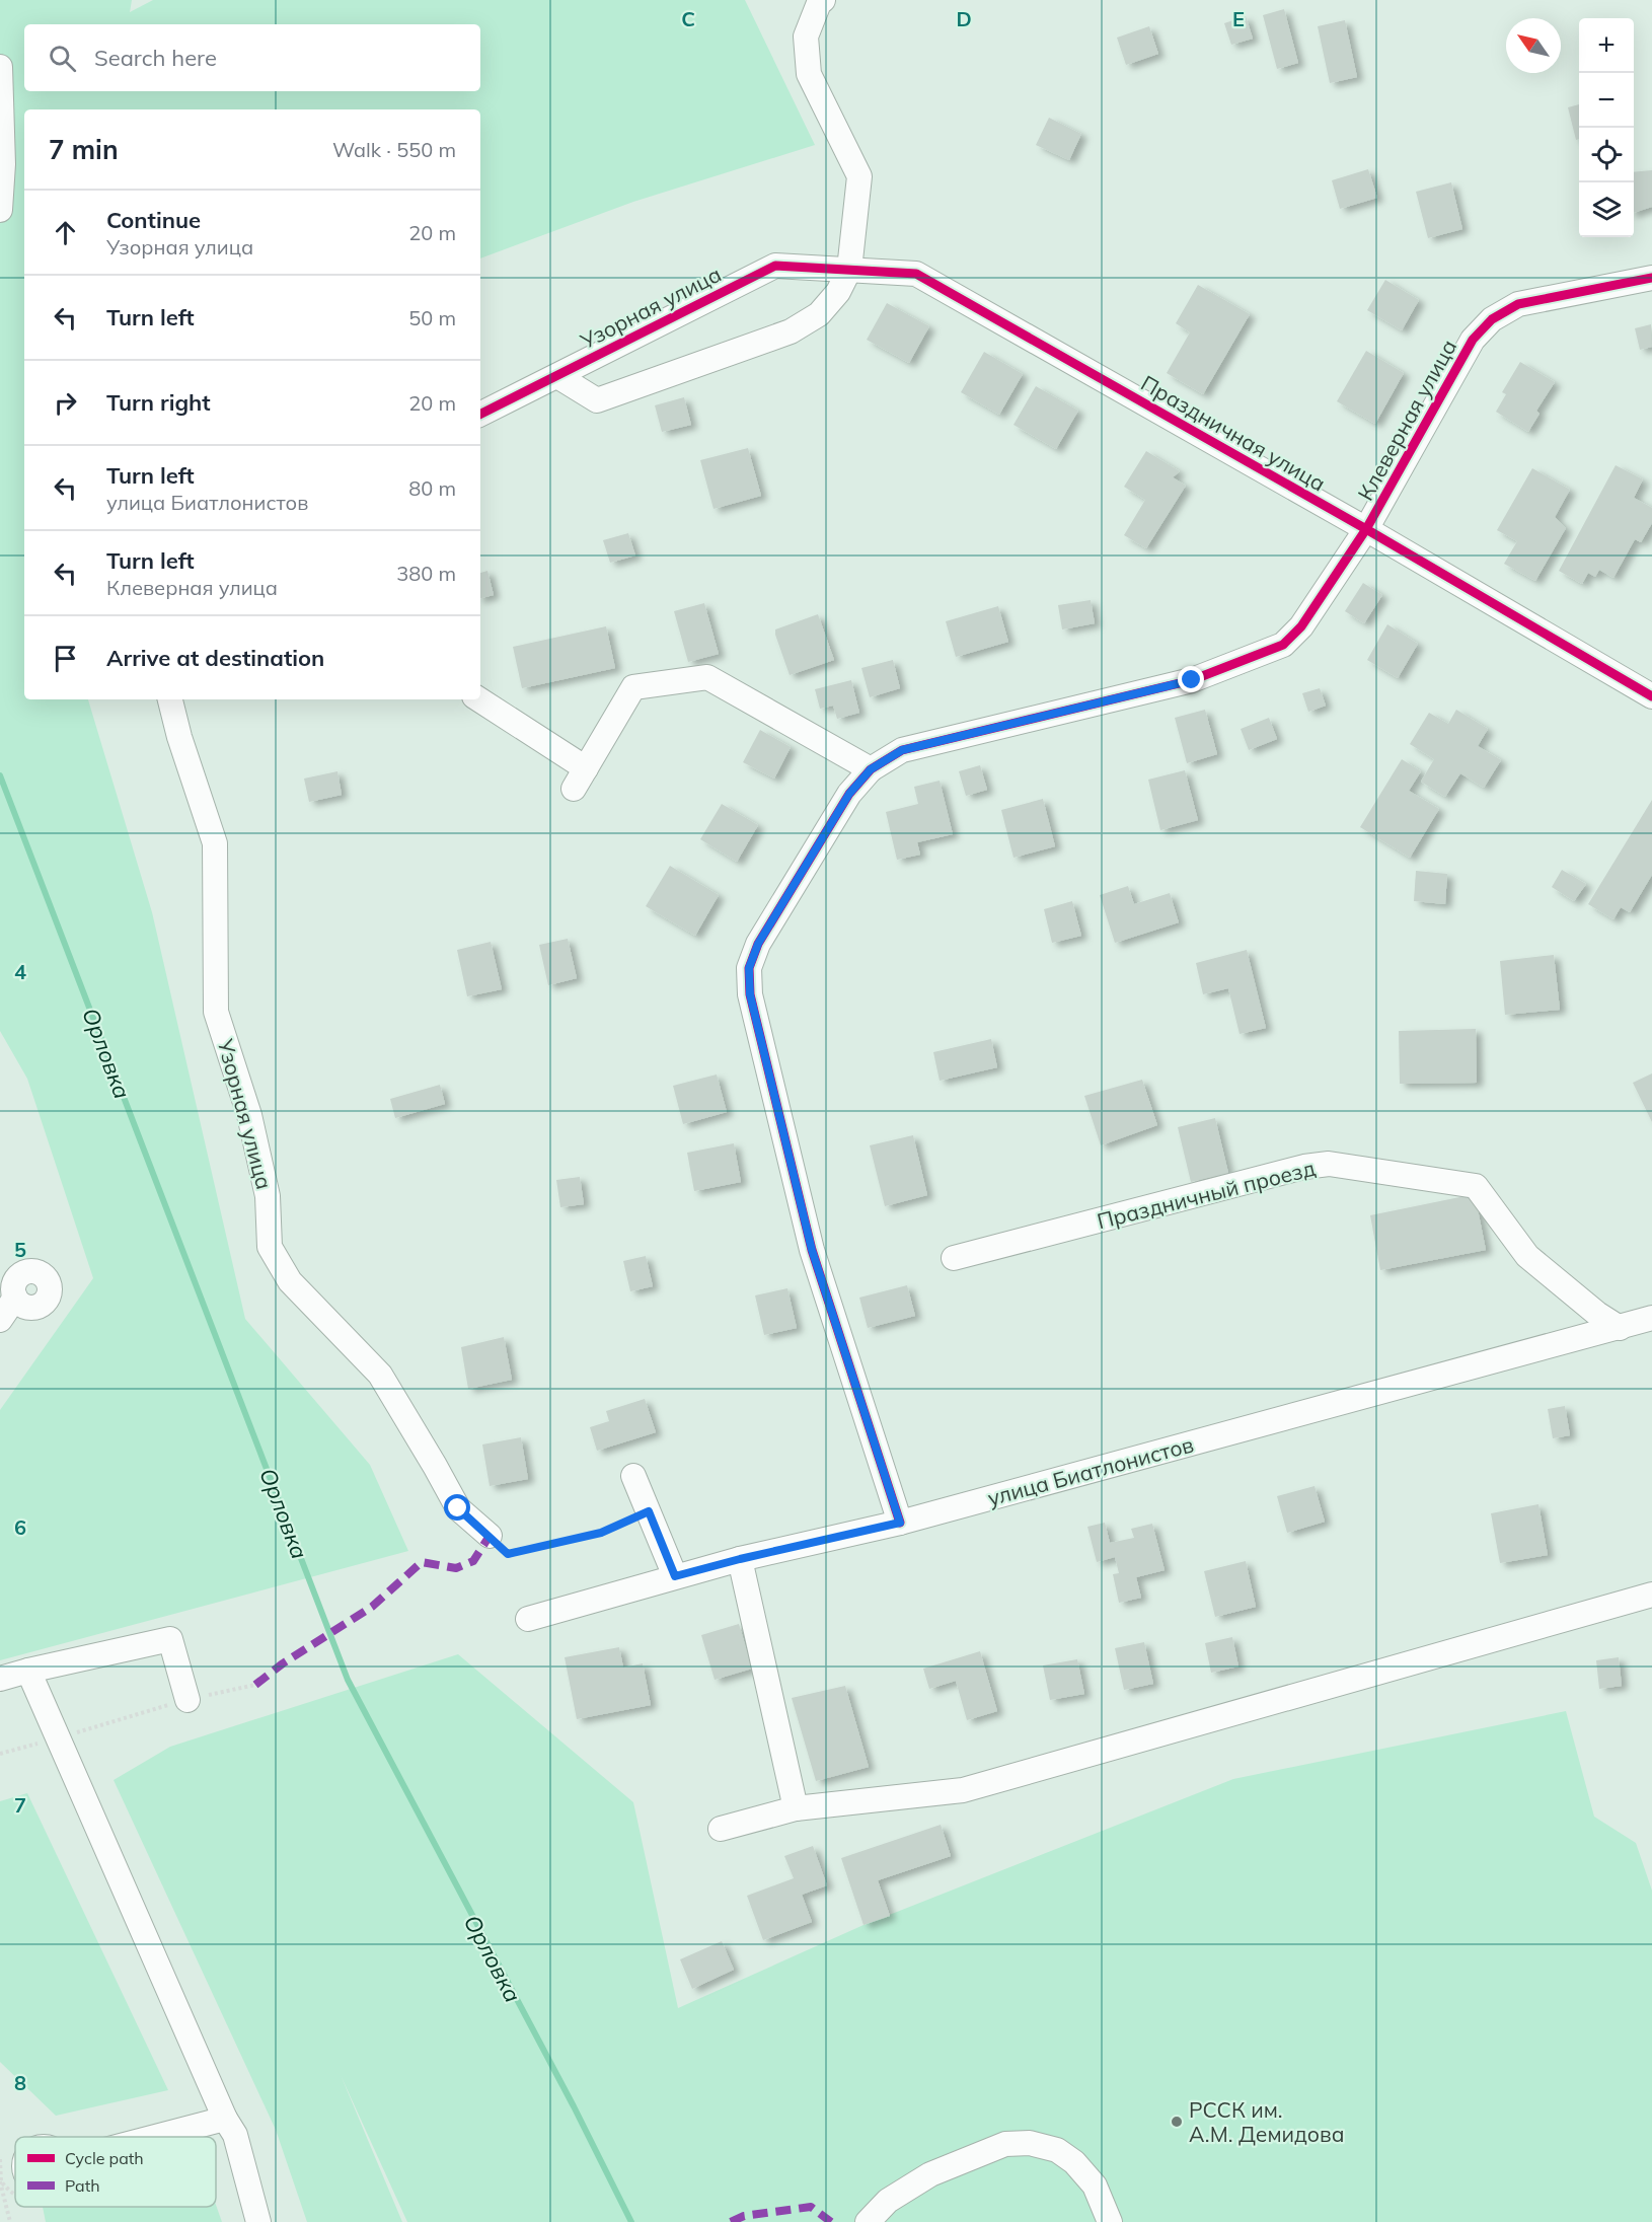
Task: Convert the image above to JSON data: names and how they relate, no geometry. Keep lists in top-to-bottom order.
{
  "streets": {
    "street": [
      "Узорная улица",
      "Клеверная улица",
      "Праздничная улица",
      "Праздничный проезд",
      "улица Биатлонистов"
    ]
  },
  "crossings": [
    ["Узорная улица", "Праздничная улица"],
    ["Клеверная улица", "Праздничная улица"],
    ["Клеверная улица", "улица Биатлонистов"],
    ["Праздничный проезд", "улица Биатлонистов"]
  ],
  "water": ["Орловка"],
  "places": ["РССК им. А.М. Демидова"],
  "legend": ["Cycle path", "Path"],
  "north": "top left",
  "page": {
    "map_buttons": ["+", "−"],
    "search": "Search here",
    "heading": ["7 min", "Walk · 550 m"],
    "list": [
      ["Continue", "Узорная улица", "20 m"],
      ["Turn left", "50 m"],
      ["Turn right", "20 m"],
      ["Turn left", "улица Биатлонистов", "80 m"],
      ["Turn left", "Клеверная улица", "380 m"],
      "Arrive at destination"
    ]
  },
  "grid": {
    "columns": ["C", "D", "E"],
    "rows": [
      "4",
      "5",
      "6",
      "7",
      "8"
    ]
  }
}
